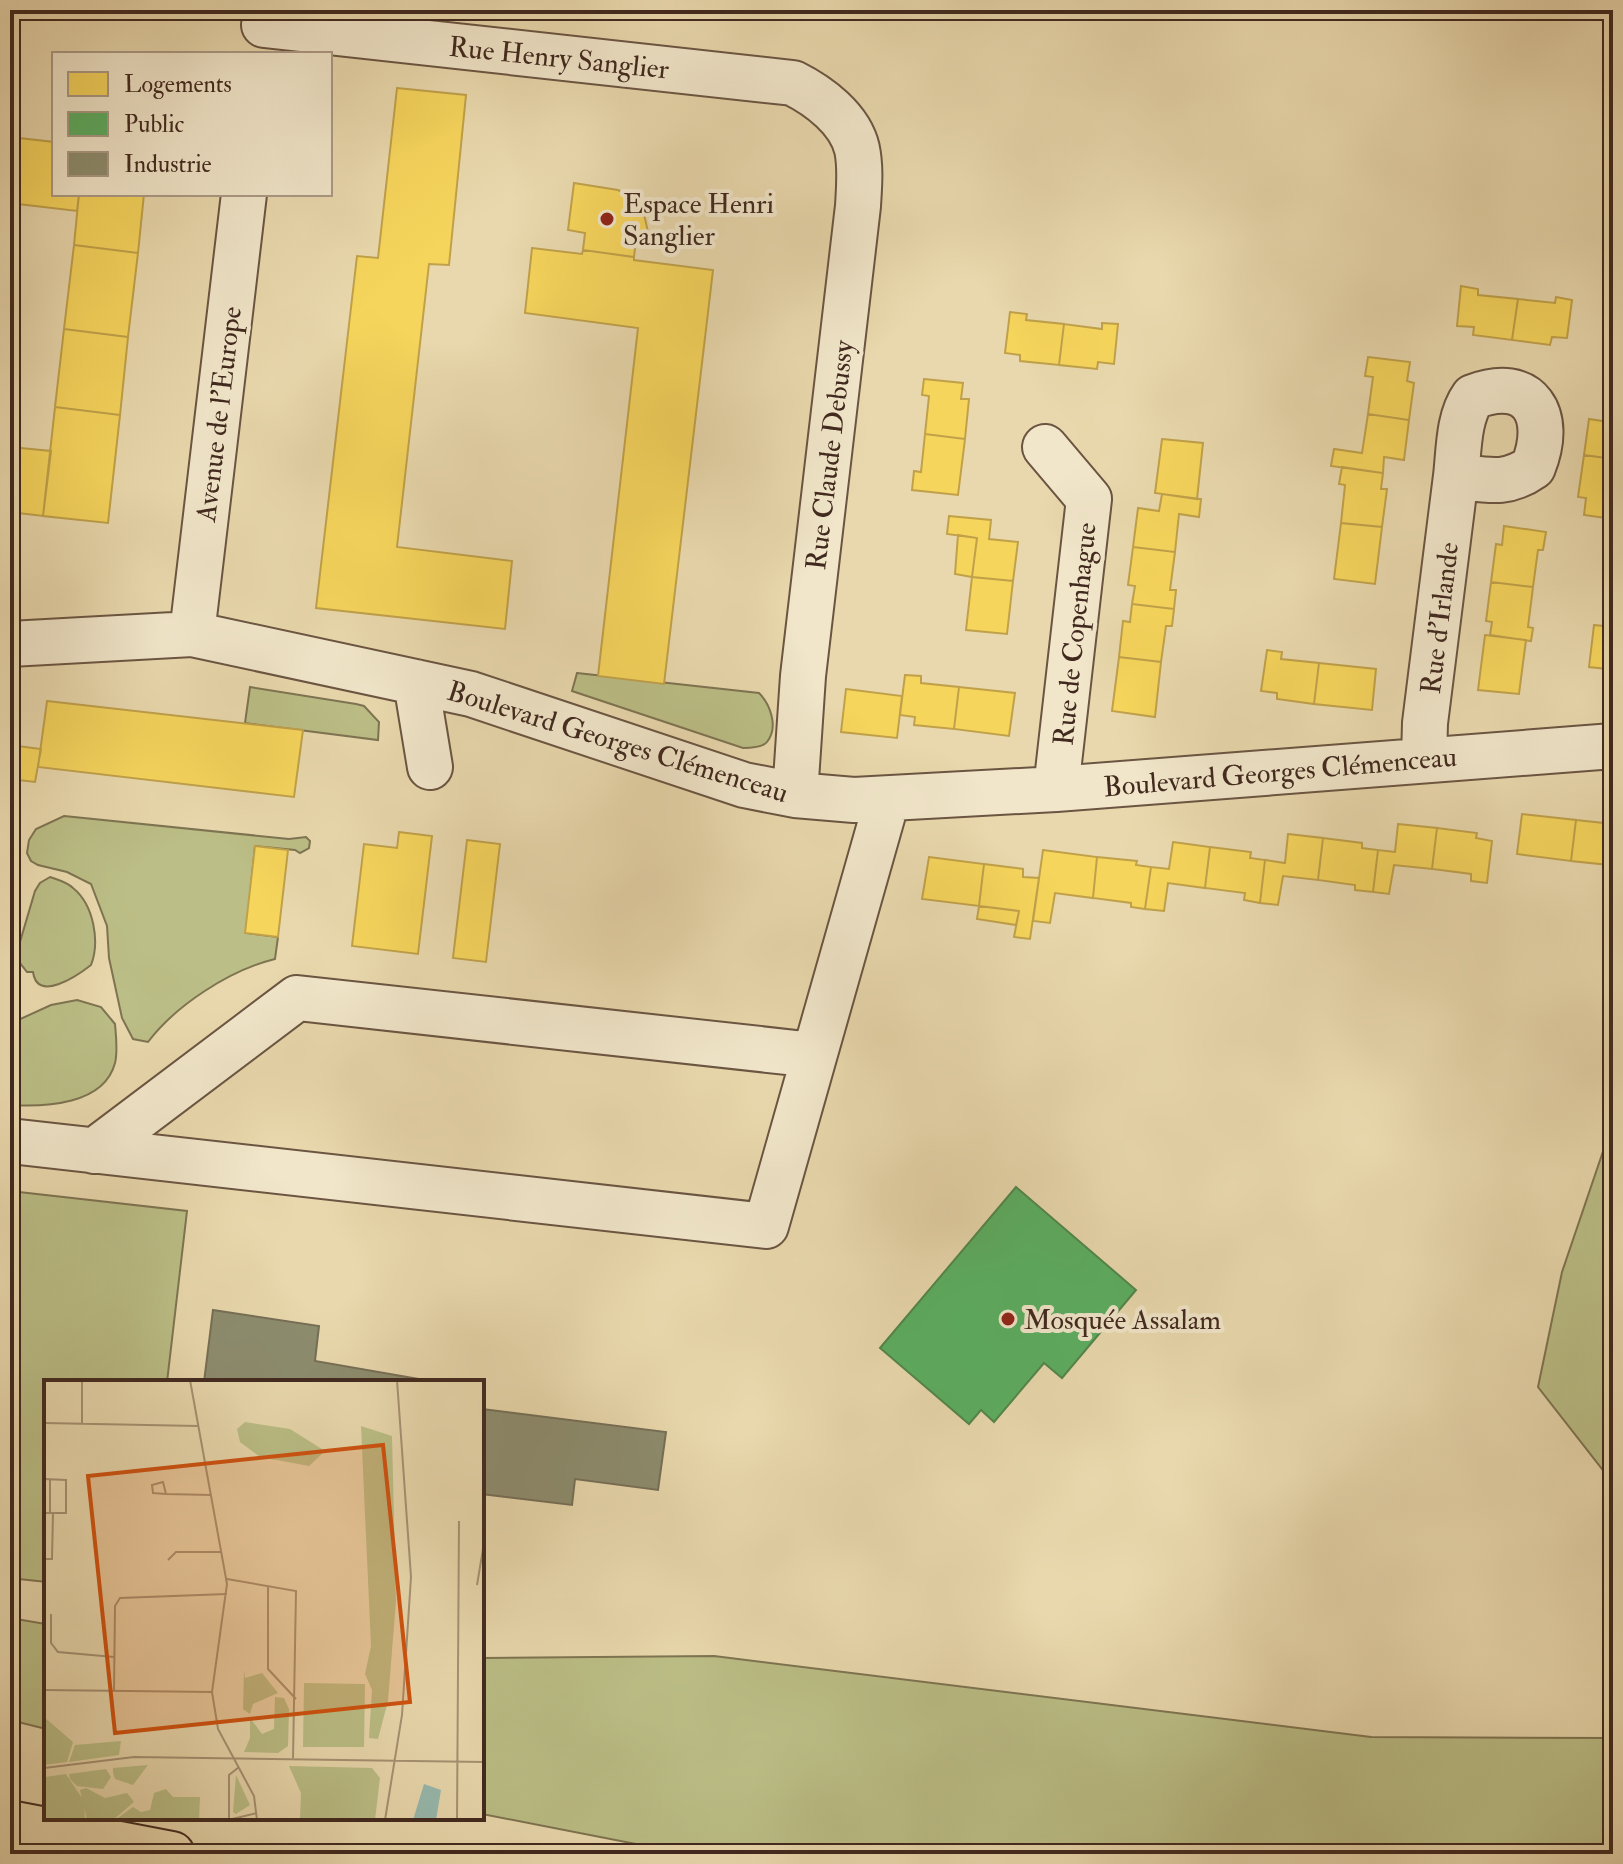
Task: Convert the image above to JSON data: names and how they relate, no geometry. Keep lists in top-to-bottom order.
{
  "streets": {
    "street": [
      "Rue Henry Sanglier",
      "Avenue de l'Europe",
      "Rue Claude Debussy",
      "Rue d'Irlande",
      "Rue de Copenhague",
      "Boulevard Georges Clémenceau"
    ]
  },
  "crossings": [
    ["Rue Henry Sanglier", "Rue Claude Debussy"],
    ["Avenue de l'Europe", "Boulevard Georges Clémenceau"],
    ["Rue Claude Debussy", "Boulevard Georges Clémenceau"],
    ["Rue d'Irlande", "Boulevard Georges Clémenceau"],
    ["Rue de Copenhague", "Boulevard Georges Clémenceau"]
  ],
  "places": ["Espace Henri Sanglier", "Mosquée Assalam"],
  "legend": ["Logements", "Public", "Industrie"]
}
